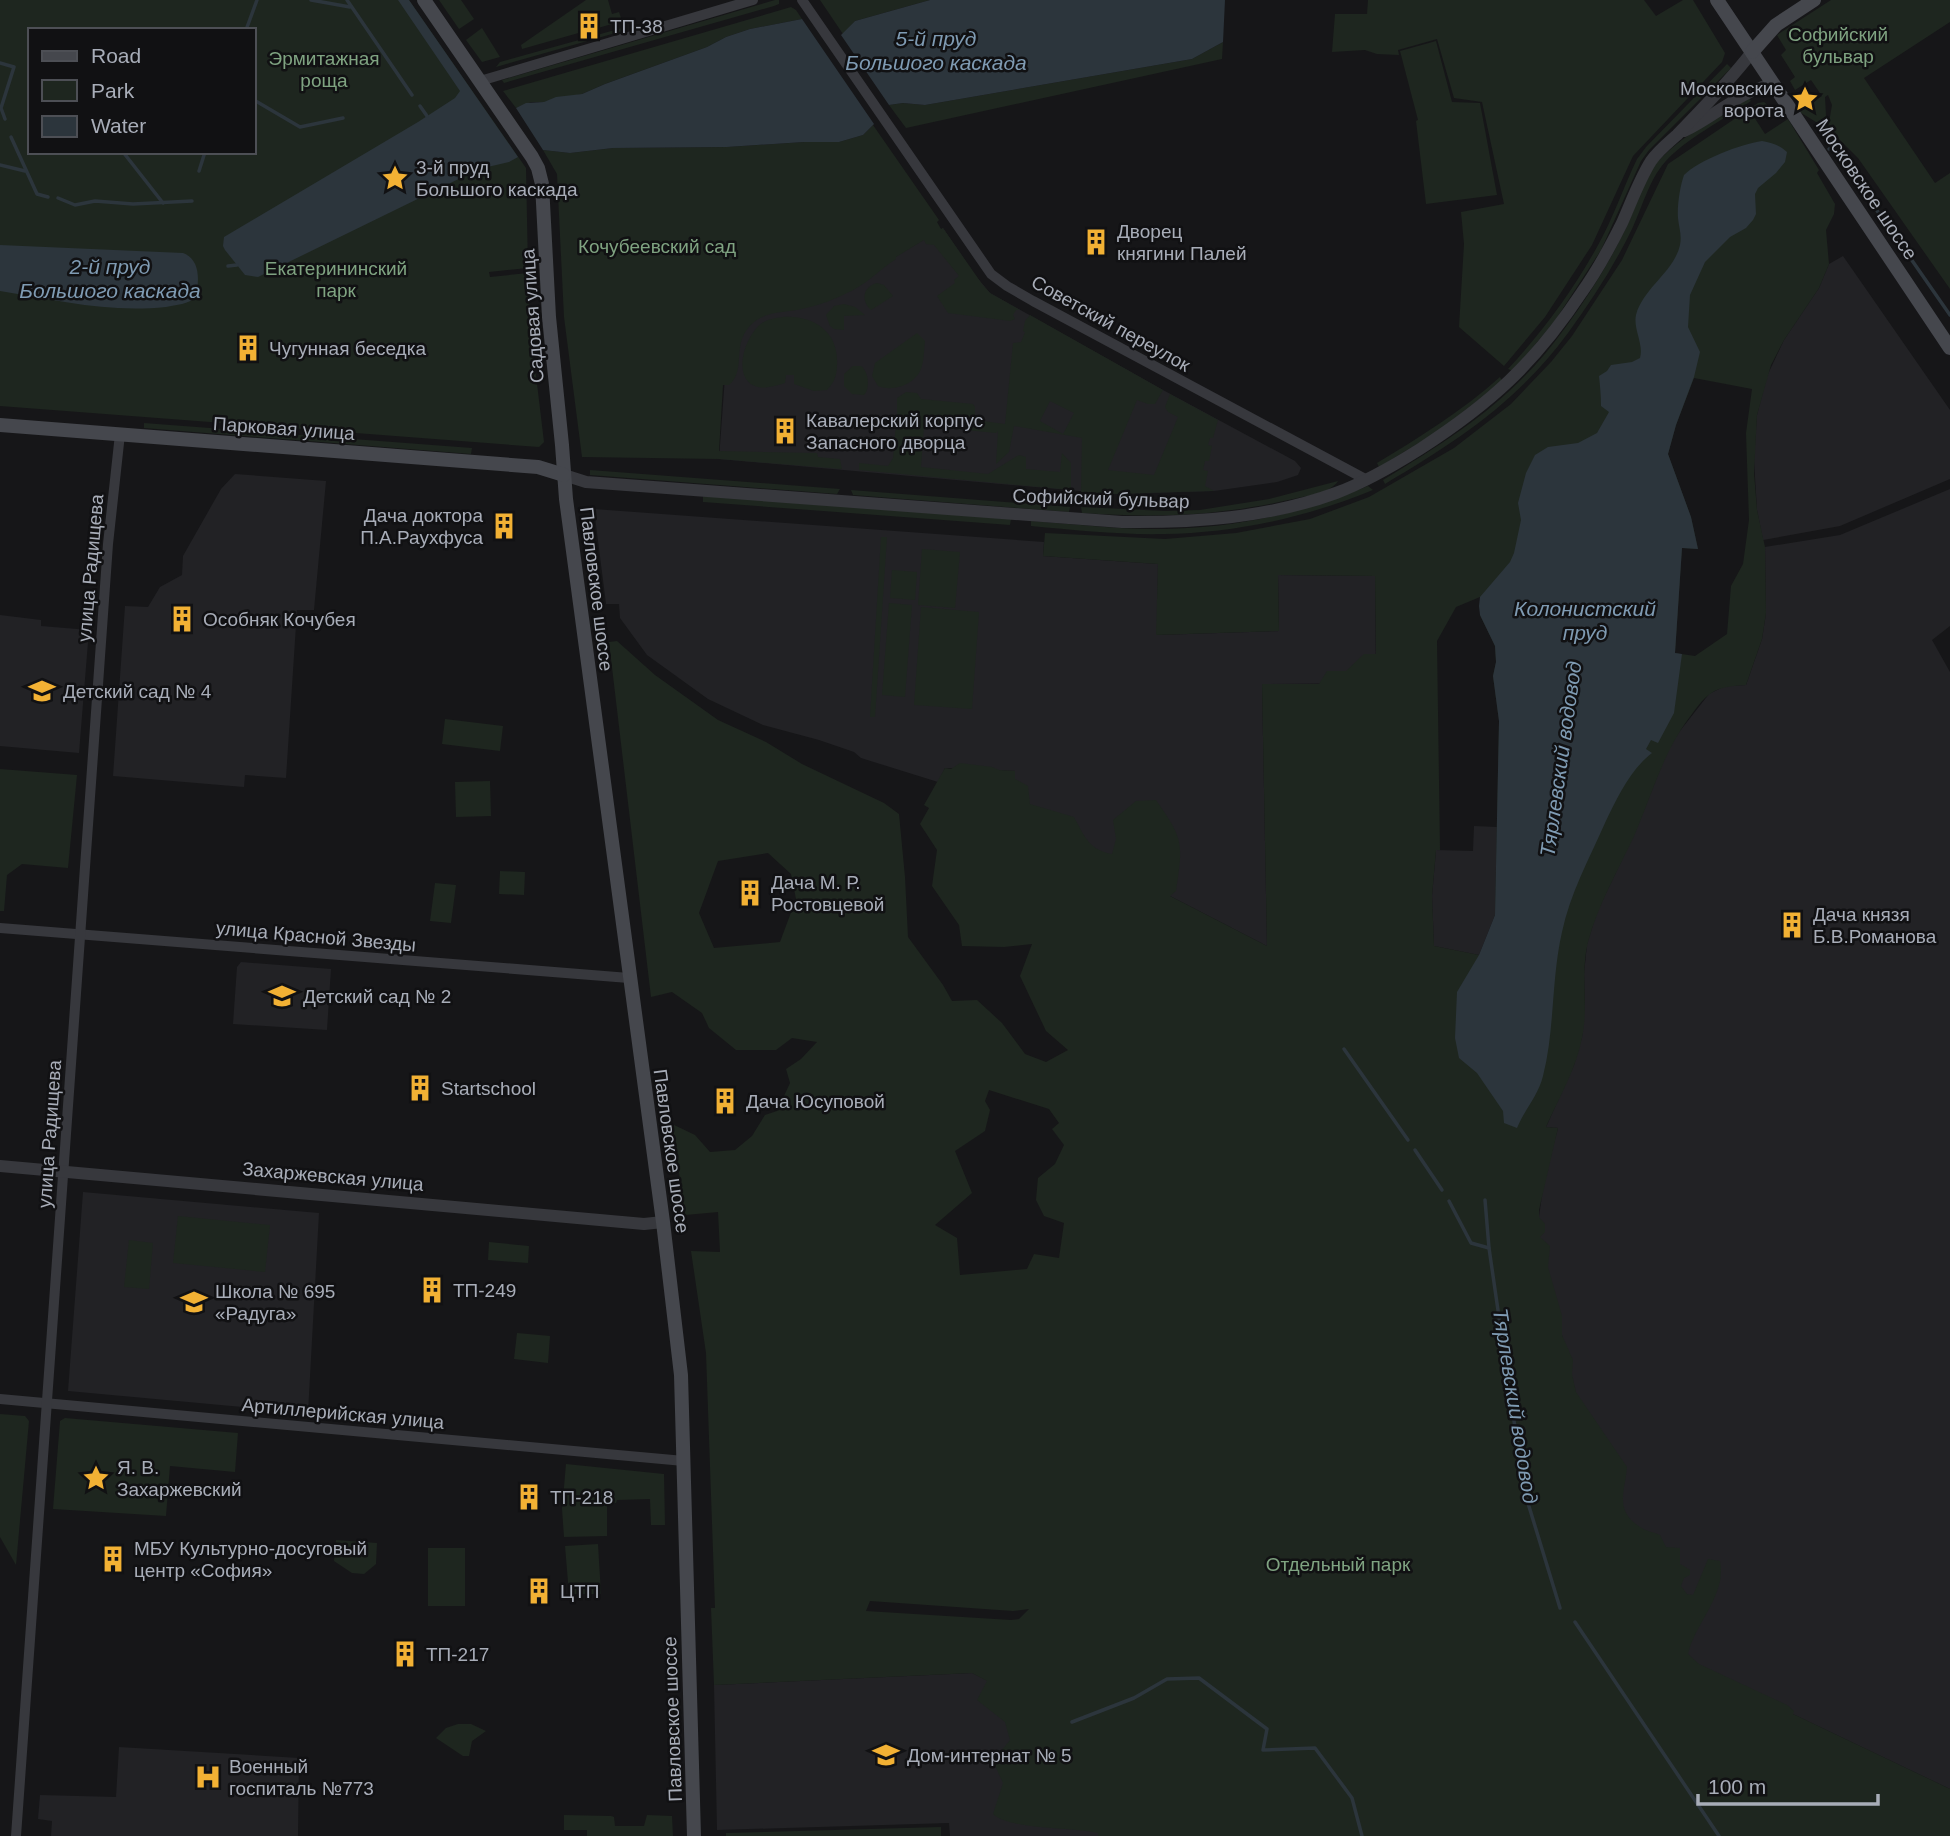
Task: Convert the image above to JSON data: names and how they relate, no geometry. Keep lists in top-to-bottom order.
{
  "streets": {
    "main road": [
      "Московское шоссе",
      "Садовая улица",
      "Парковая улица",
      "Софийский бульвар",
      "Павловское шоссе"
    ],
    "street": [
      "Советский переулок",
      "улица Радищева",
      "улица Красной Звезды",
      "Захаржевская улица",
      "Артиллерийская улица"
    ]
  },
  "crossings": [
    ["Московское шоссе", "Софийский бульвар"],
    ["Садовая улица", "Парковая улица"],
    ["Садовая улица", "Софийский бульвар"],
    ["Садовая улица", "Павловское шоссе"],
    ["Советский переулок", "Софийский бульвар"],
    ["Парковая улица", "Софийский бульвар"],
    ["Парковая улица", "улица Радищева"],
    ["Парковая улица", "Павловское шоссе"],
    ["Софийский бульвар", "Павловское шоссе"],
    ["улица Радищева", "улица Красной Звезды"],
    ["улица Радищева", "Захаржевская улица"],
    ["улица Радищева", "Артиллерийская улица"],
    ["Павловское шоссе", "улица Красной Звезды"],
    ["Павловское шоссе", "Захаржевская улица"],
    ["Павловское шоссе", "Артиллерийская улица"]
  ],
  "water": [
    "5-й пруд Большого каскада",
    "2-й пруд Большого каскада",
    "Колонистский пруд",
    "Тярлевский водовод"
  ],
  "parks": [
    "Софийский бульвар",
    "Эрмитажная роща",
    "Кочубеевский сад",
    "Екатерининский парк",
    "Отдельный парк"
  ],
  "places": {
    "building": [
      "ТП-38",
      "Дворец княгини Палей",
      "Чугунная беседка",
      "Кавалерский корпус Запасного дворца",
      "Дача доктора П.А.Раухфуса",
      "Особняк Кочубея",
      "Дача М. Р. Ростовцевой",
      "Дача князя Б.В.Романова",
      "Startschool",
      "Дача Юсуповой",
      "ТП-249",
      "ТП-218",
      "МБУ Культурно-досуговый центр «София»",
      "ЦТП",
      "ТП-217"
    ],
    "place": ["Московские ворота", "3-й пруд Большого каскада", "Я. В. Захаржевский"],
    "school or university": [
      "Детский сад № 4",
      "Детский сад № 2",
      "Школа № 695 «Радуга»",
      "Дом-интернат № 5"
    ],
    "hospital": ["Военный госпиталь №773"]
  },
  "legend": ["Road", "Park", "Water"],
  "scale_bar": "100 m"
}
